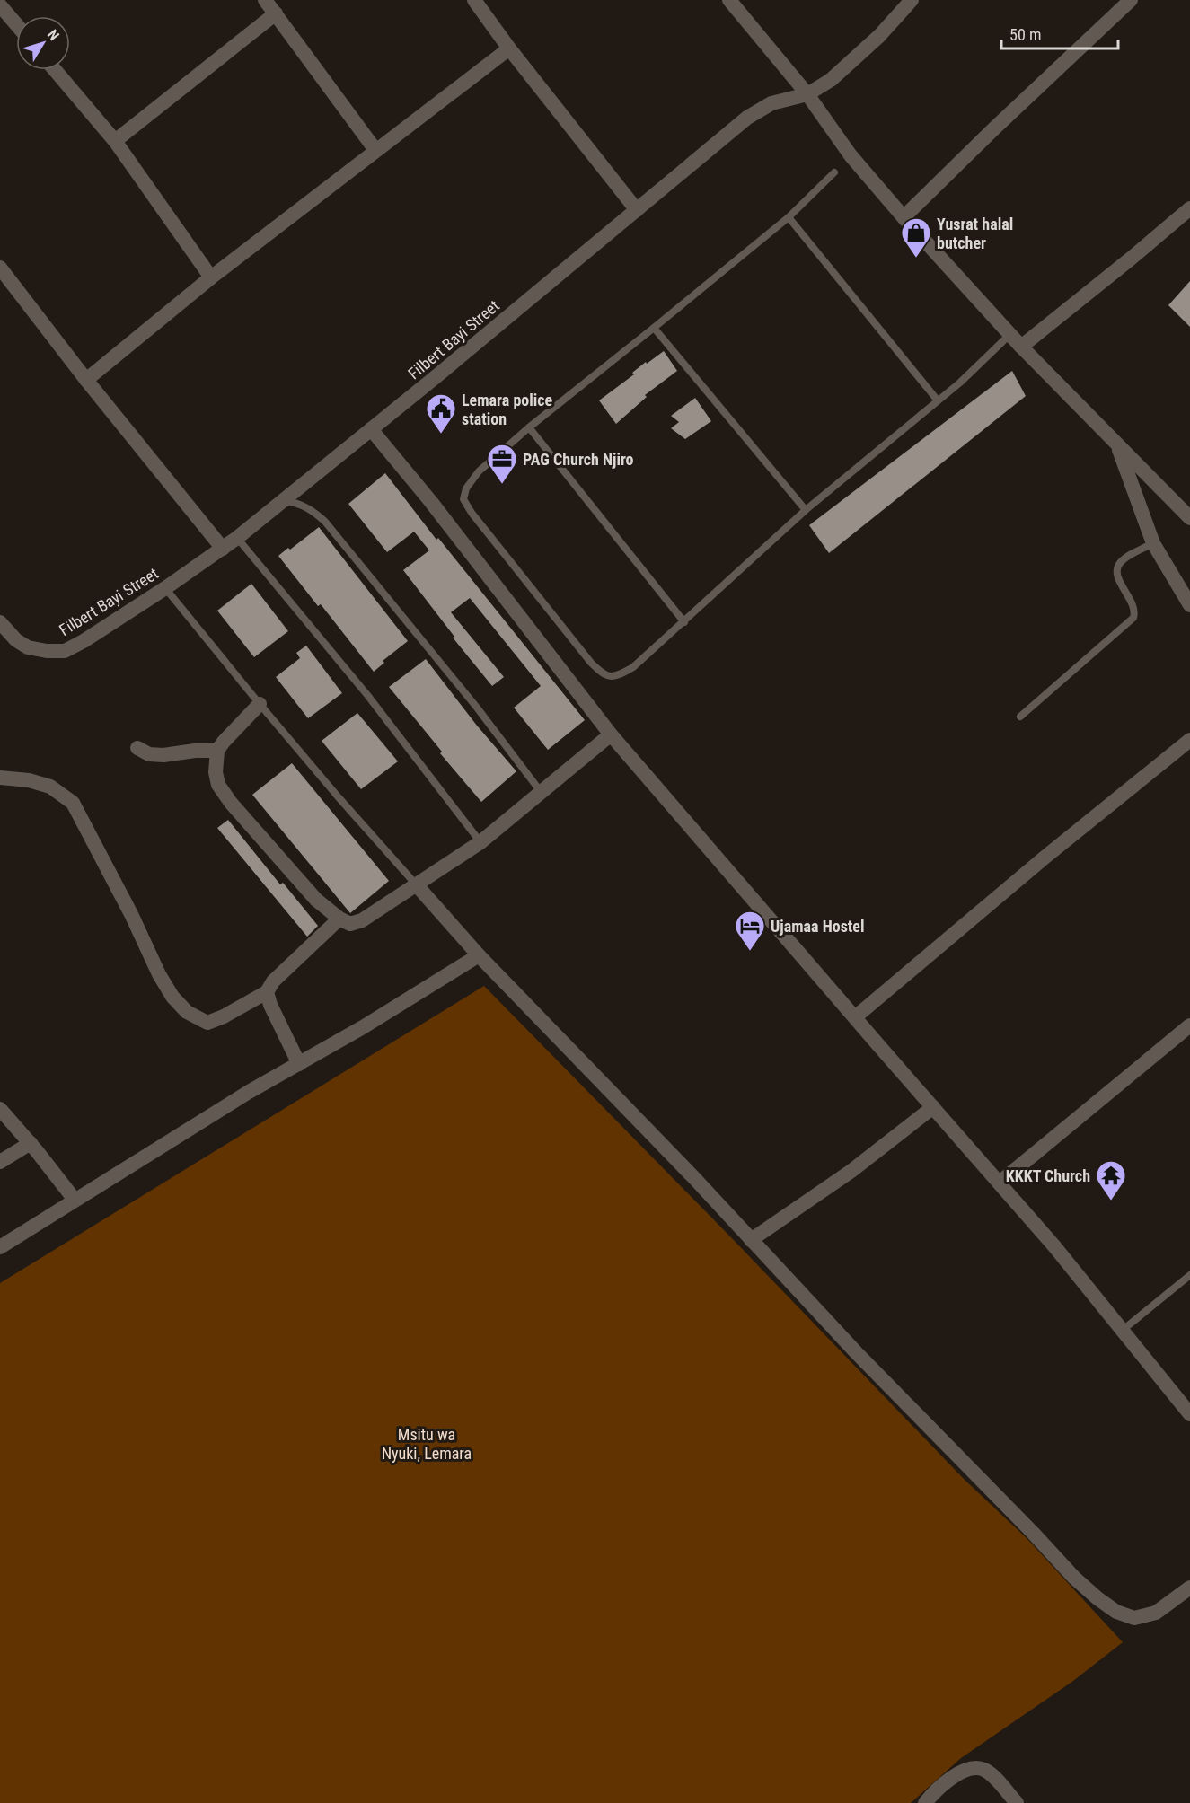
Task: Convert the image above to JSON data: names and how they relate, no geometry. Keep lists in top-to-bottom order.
{
  "streets": {
    "street": ["Filbert Bayi Street"]
  },
  "parks": ["Msitu wa Nyuki, Lemara"],
  "places": {
    "shop": ["Yusrat halal butcher"],
    "public building": ["Lemara police station"],
    "office": ["PAG Church Njiro"],
    "hotel": ["Ujamaa Hostel"],
    "temple": ["KKKT Church"]
  },
  "scale_bar": "50 m",
  "north": "top right"
}
